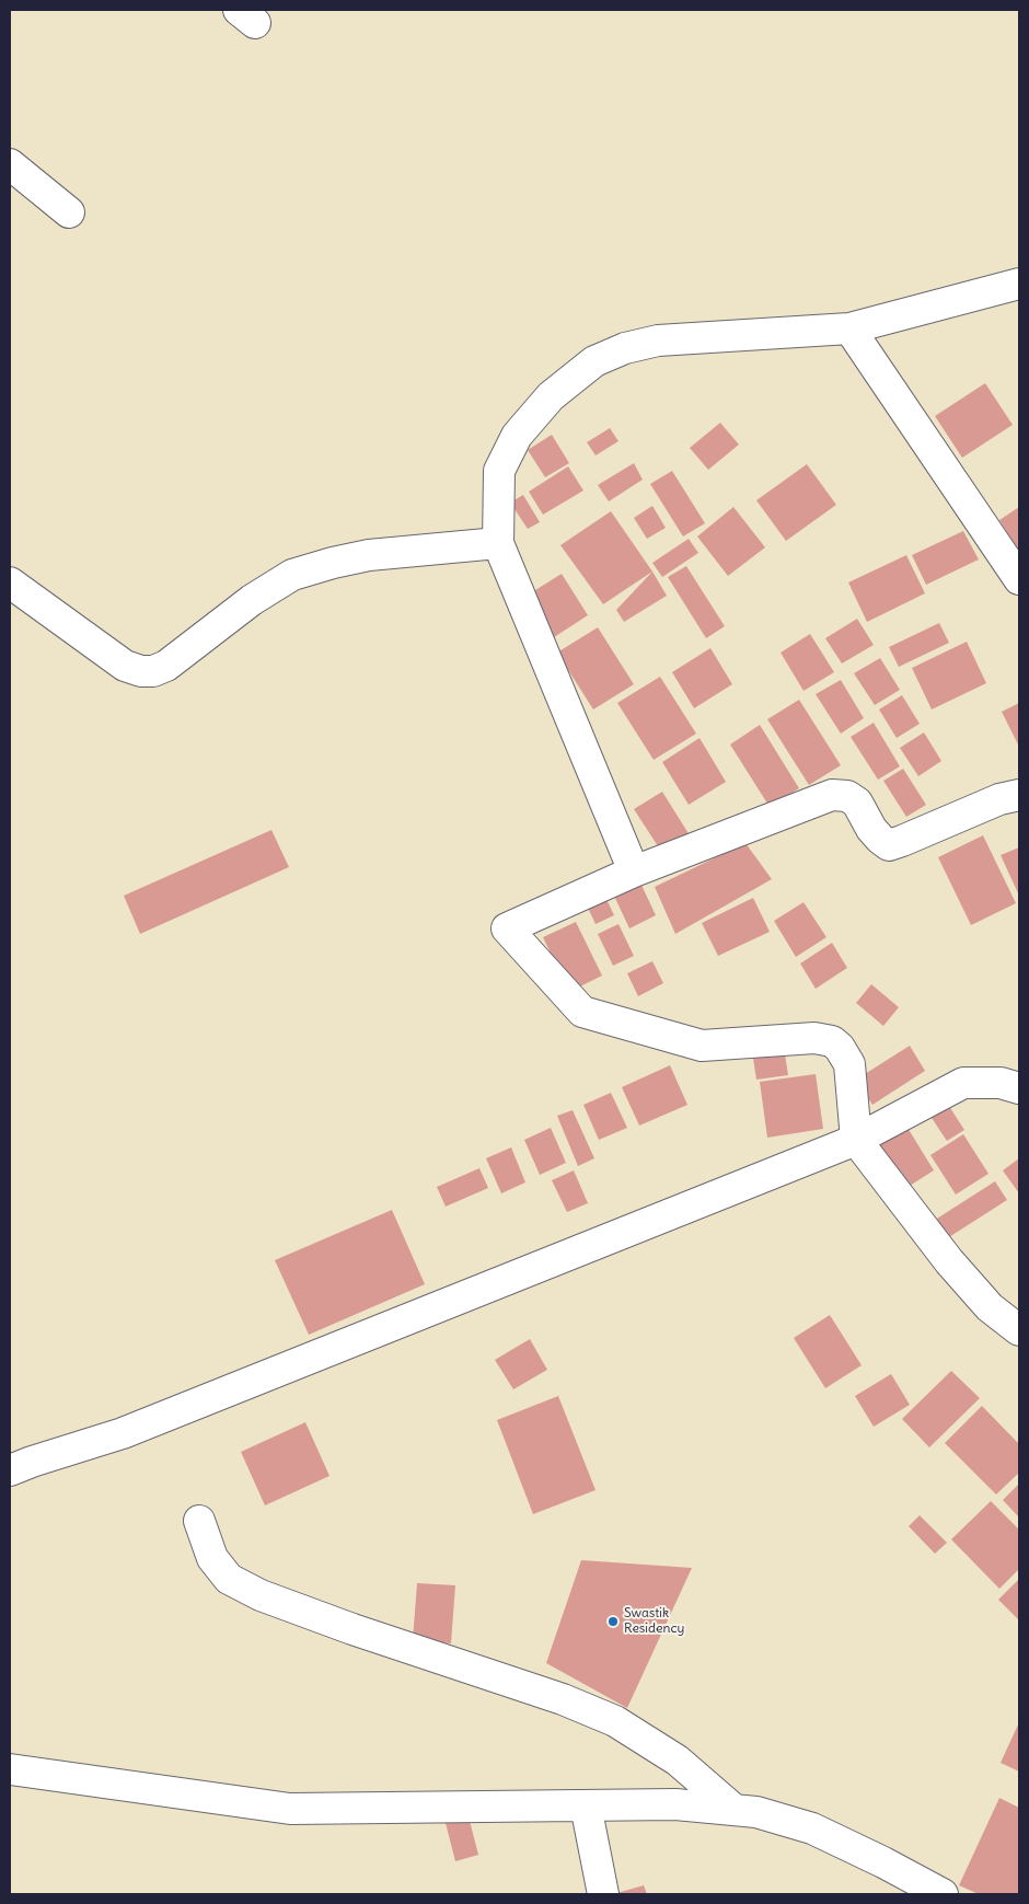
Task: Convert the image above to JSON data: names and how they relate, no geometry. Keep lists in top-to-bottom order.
{
  "places": ["Swastik Residency"]
}
